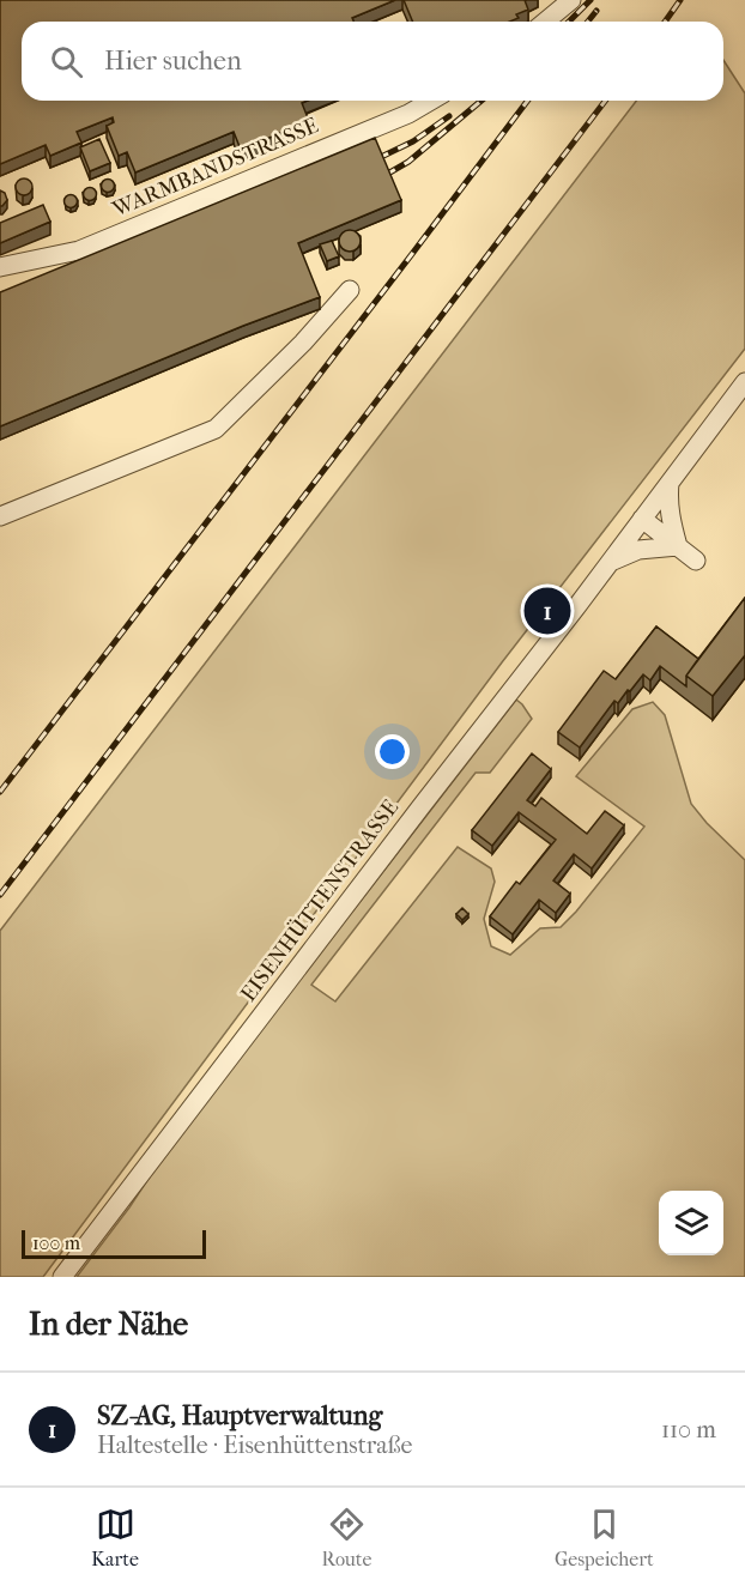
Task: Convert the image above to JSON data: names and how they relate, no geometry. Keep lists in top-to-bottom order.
{
  "streets": {
    "street": ["WARMBANDSTRASSE", "EISENHÜTTENSTRASSE"]
  },
  "scale_bar": "100 m",
  "page": {
    "search": "Hier suchen",
    "pins": "1",
    "scale": "100 m",
    "heading": "In der Nähe",
    "list": [
      {
        "mark": "1",
        "name": "SZ-AG, Hauptverwaltung",
        "note": "Haltestelle · Eisenhüttenstraße",
        "value": "110 m"
      }
    ],
    "nav": ["Karte", "Route", "Gespeichert"]
  }
}
